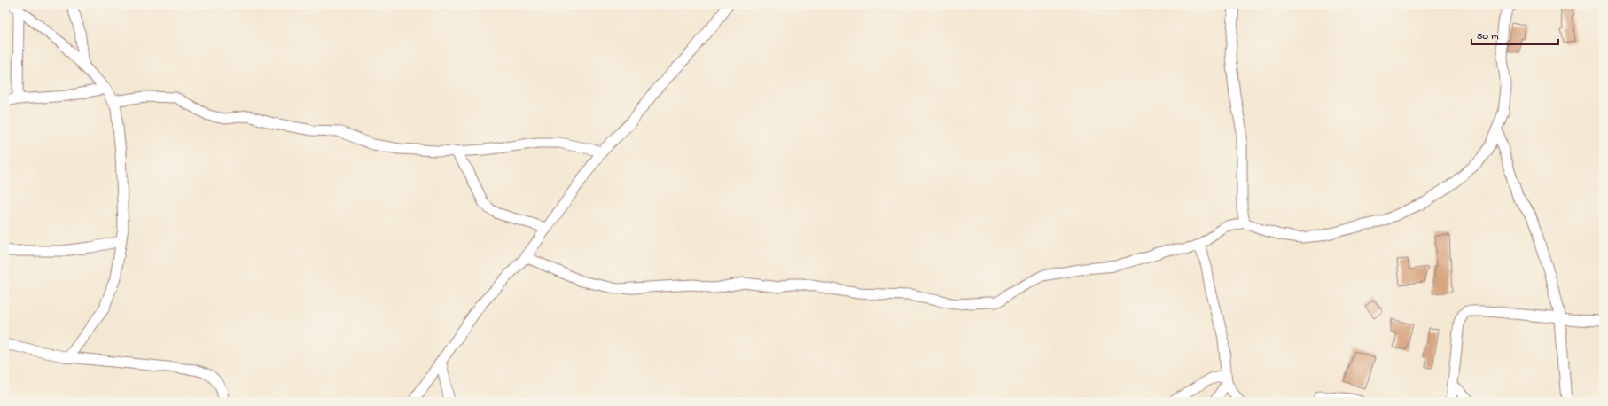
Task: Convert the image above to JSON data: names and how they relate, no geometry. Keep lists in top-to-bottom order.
{
  "scale_bar": "50 m"
}
